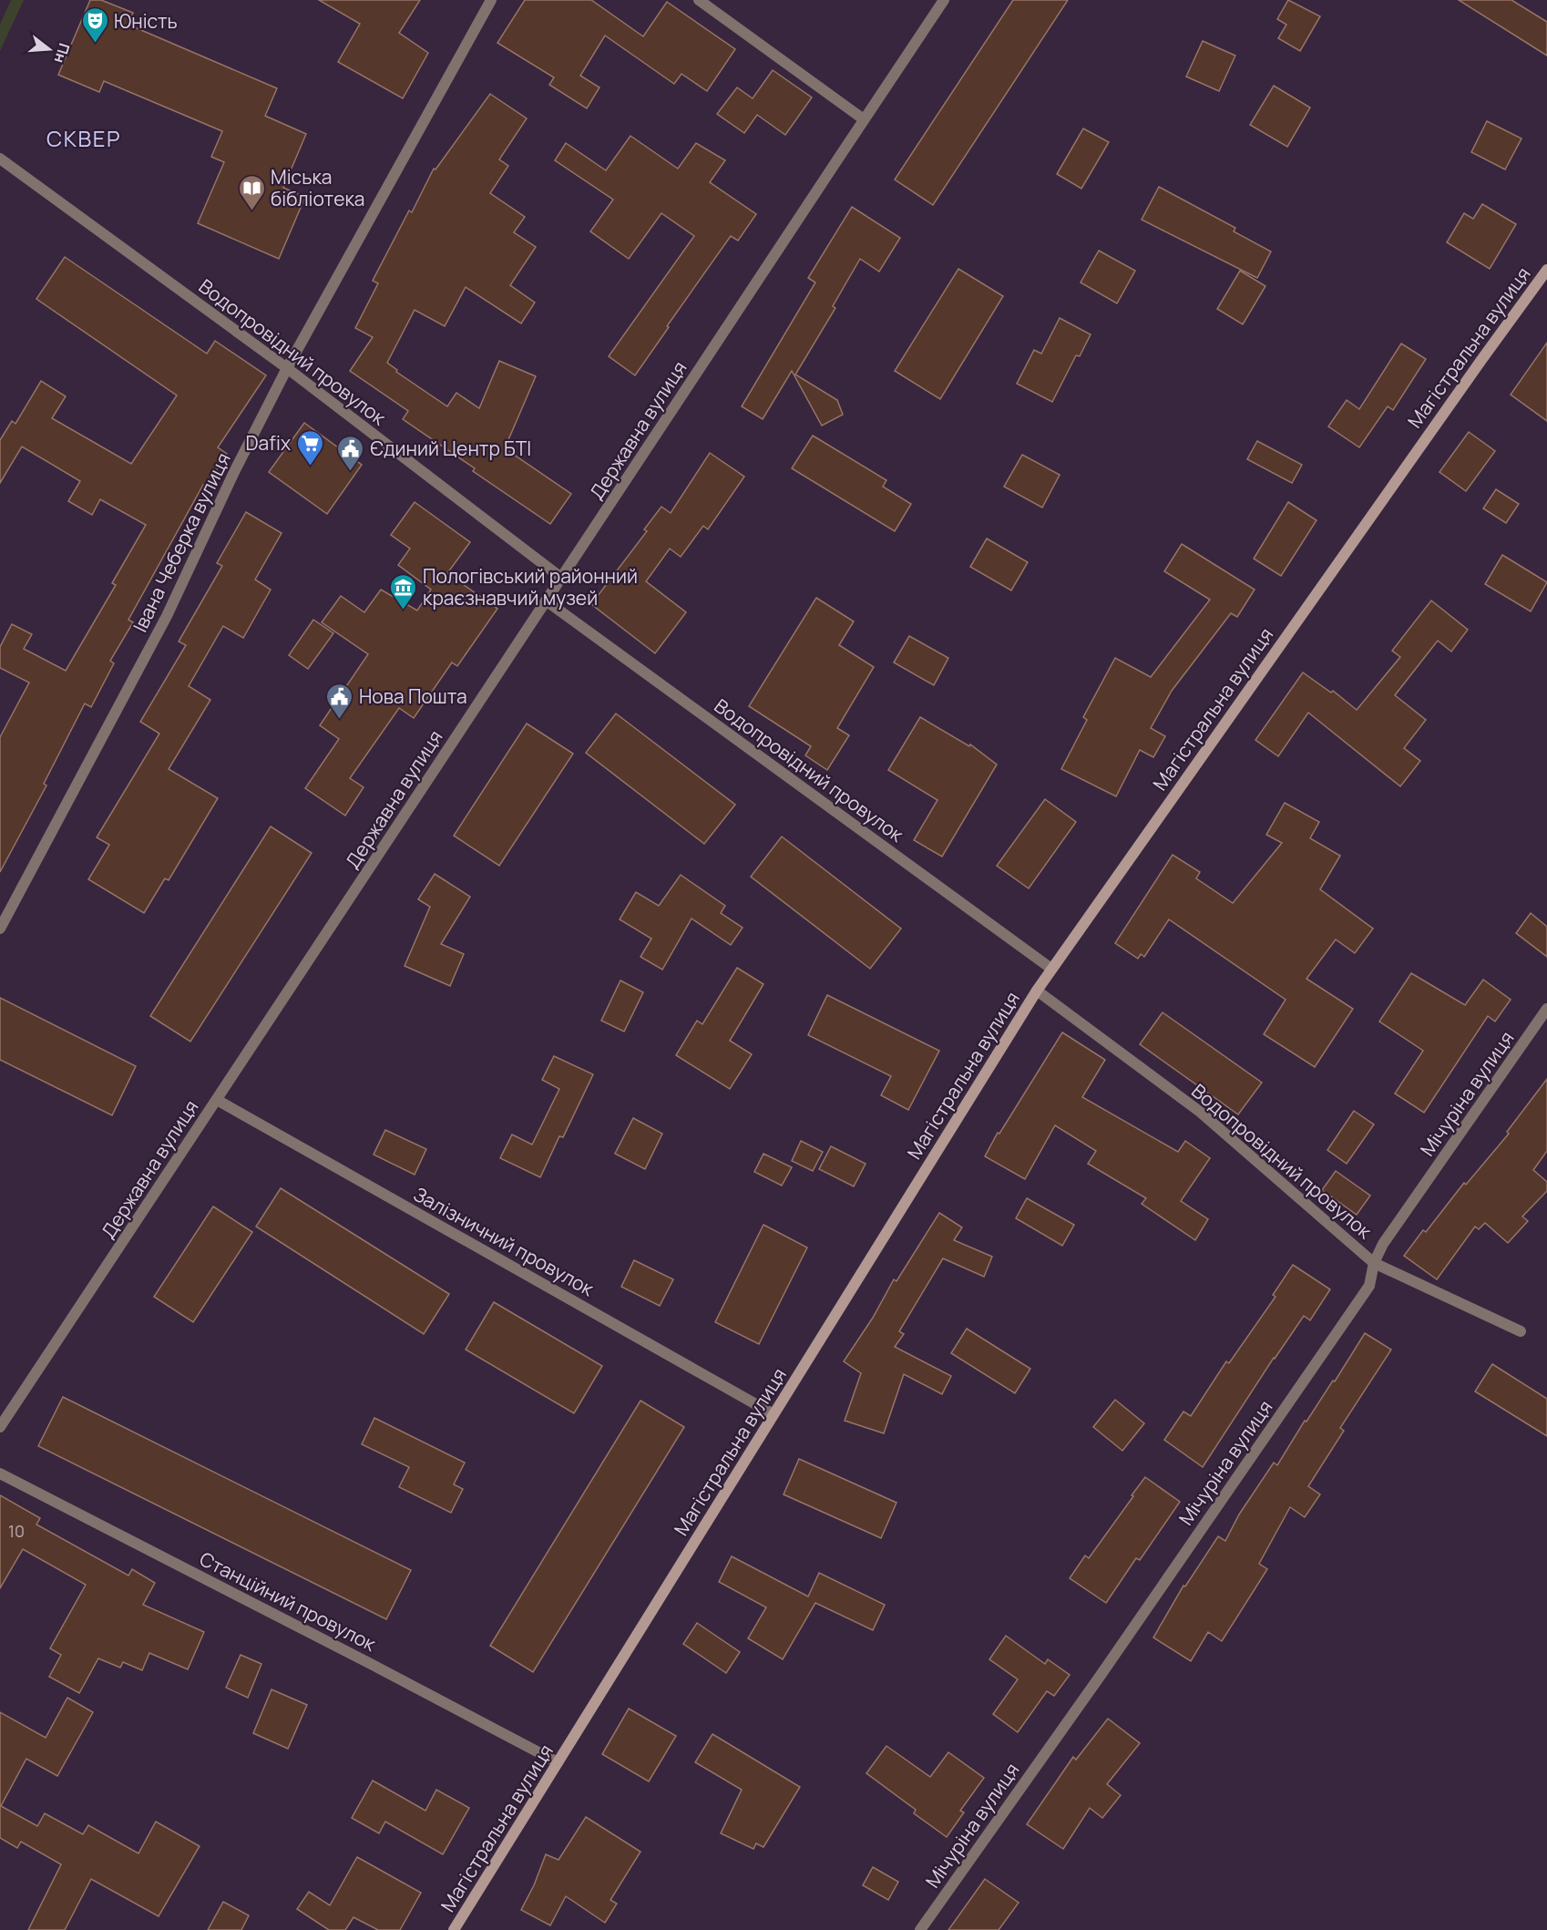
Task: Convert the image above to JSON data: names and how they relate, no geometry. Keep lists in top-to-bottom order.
{
  "streets": {
    "main road": ["Магістральна вулиця"],
    "street": [
      "Водопровідний провулок",
      "Державна вулиця",
      "Івана Чеберка вулиця",
      "Мічуріна вулиця",
      "Залізничний провулок",
      "Станційний провулок"
    ]
  },
  "crossings": [
    ["Магістральна вулиця", "Водопровідний провулок"],
    ["Магістральна вулиця", "Залізничний провулок"],
    ["Магістральна вулиця", "Станційний провулок"],
    ["Водопровідний провулок", "Державна вулиця"],
    ["Водопровідний провулок", "Івана Чеберка вулиця"],
    ["Водопровідний провулок", "Мічуріна вулиця"],
    ["Державна вулиця", "Залізничний провулок"]
  ],
  "districts": ["СКВЕР"],
  "places": {
    "theatre": ["Юність"],
    "library": ["Міська бібліотека"],
    "supermarket": ["Dafix"],
    "public building": ["Єдиний Центр БТІ", "Нова Пошта"],
    "museum": ["Пологівський районний краєзнавчий музей"]
  },
  "house_numbers": ["10"],
  "north": "right"
}
